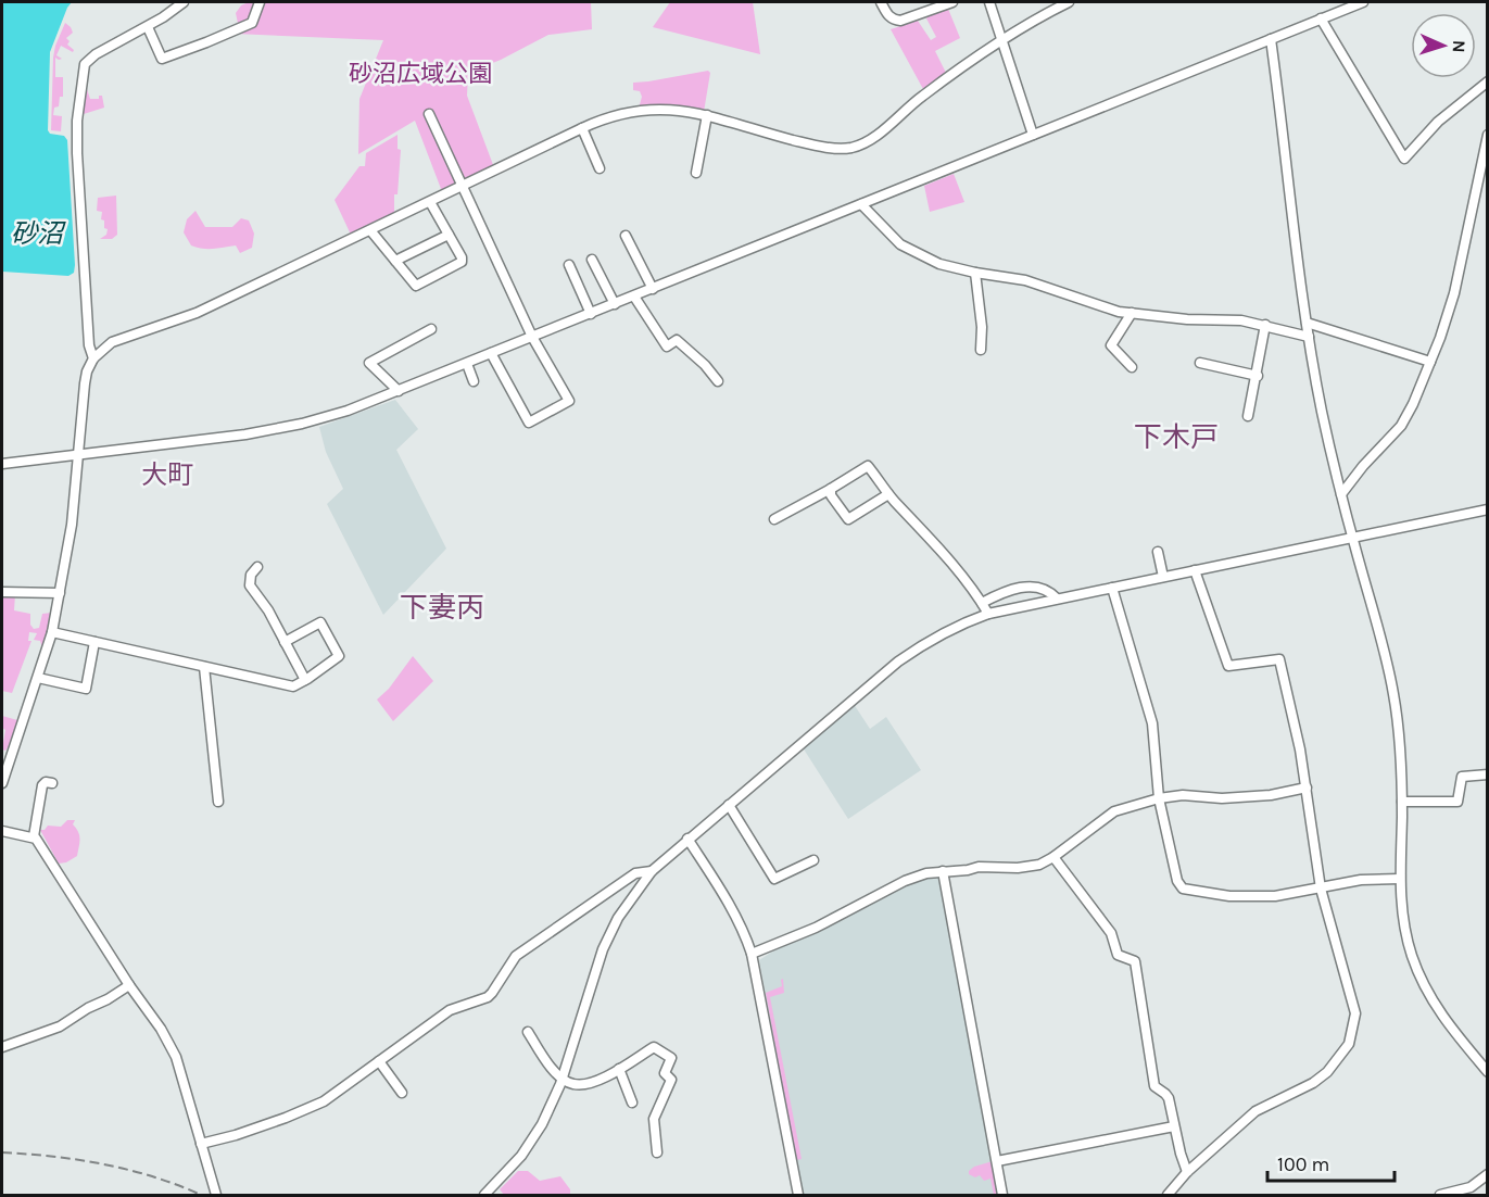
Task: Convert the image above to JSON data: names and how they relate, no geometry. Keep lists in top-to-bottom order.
{
  "districts": ["下木戸", "大町", "下妻丙"],
  "water": ["砂沼"],
  "parks": ["砂沼広域公園"],
  "scale_bar": "100 m",
  "north": "right"
}
